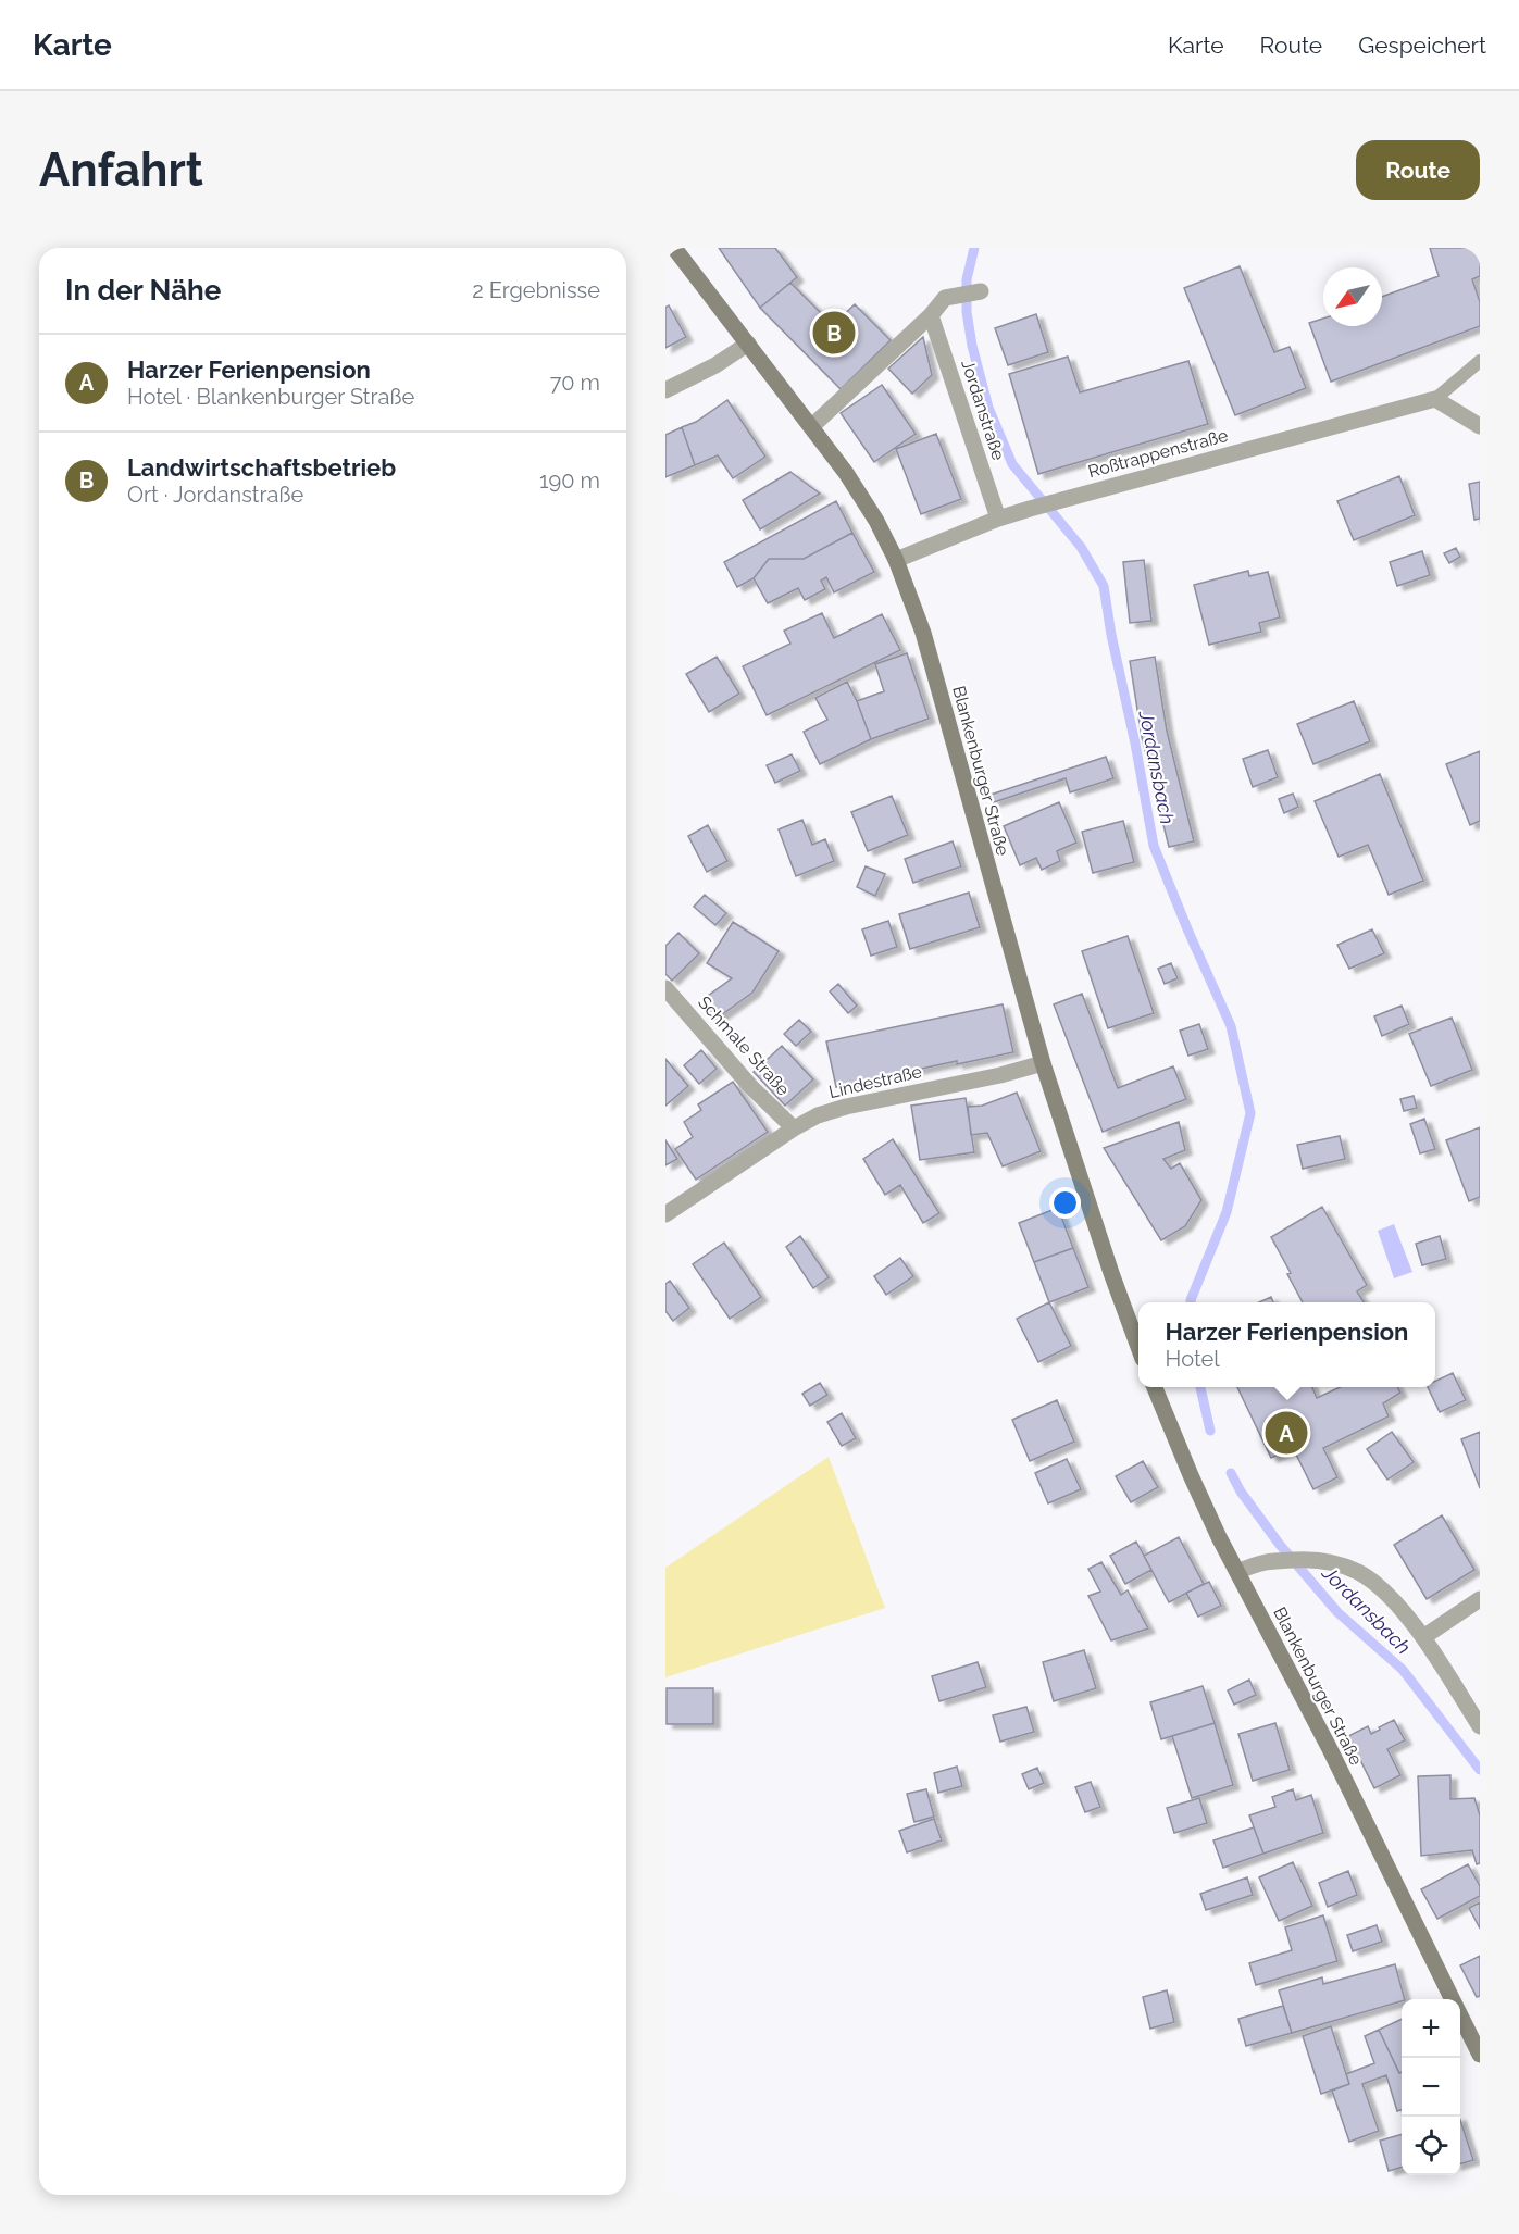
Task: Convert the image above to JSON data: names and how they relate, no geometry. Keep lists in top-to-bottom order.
{
  "streets": {
    "main road": ["Blankenburger Straße"],
    "street": [
      "Jordanstraße",
      "Roßtrappenstraße",
      "Schmale Straße",
      "Lindestraße"
    ]
  },
  "crossings": [
    ["Jordanstraße", "Roßtrappenstraße"],
    ["Roßtrappenstraße", "Blankenburger Straße"],
    ["Blankenburger Straße", "Lindestraße"],
    ["Schmale Straße", "Lindestraße"]
  ],
  "water": ["Jordansbach"],
  "north": "bottom left",
  "page": {
    "header": "Karte",
    "nav": ["Karte", "Route", "Gespeichert"],
    "buttons": "Route",
    "title": "Anfahrt",
    "heading": ["In der Nähe", "2 Ergebnisse"],
    "pins": ["B", "A"],
    "list": [
      {
        "mark": "A",
        "name": "Harzer Ferienpension",
        "note": "Hotel · Blankenburger Straße",
        "value": "70 m"
      },
      {
        "mark": "B",
        "name": "Landwirtschaftsbetrieb",
        "note": "Ort · Jordanstraße",
        "value": "190 m"
      }
    ],
    "popup": ["Harzer Ferienpension", "Hotel"],
    "map_buttons": ["+", "−"]
  }
}
